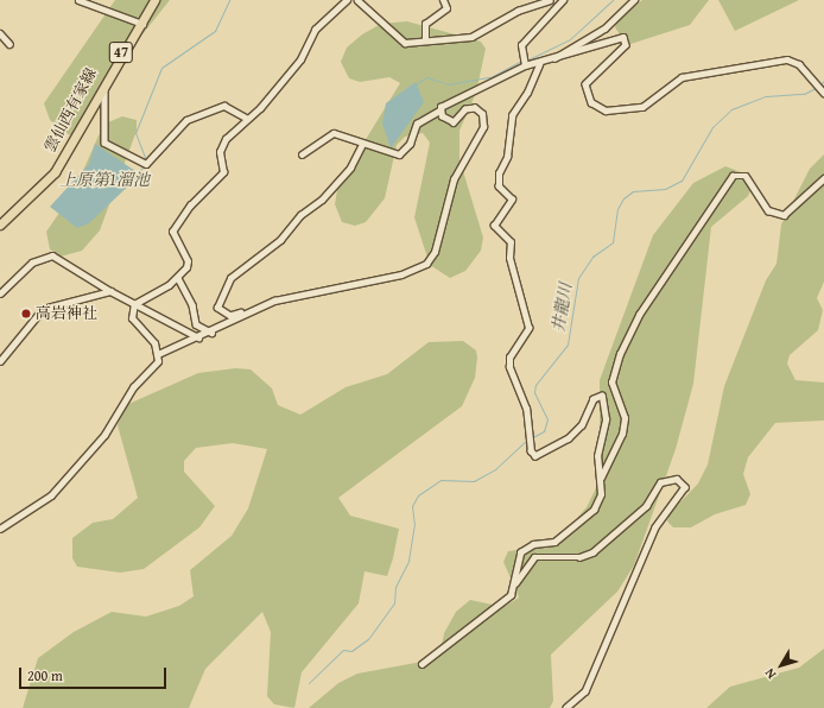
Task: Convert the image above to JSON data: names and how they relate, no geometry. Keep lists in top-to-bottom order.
{
  "streets": {
    "main road": ["47", "雲仙西有家線"]
  },
  "water": ["上原第1溜池", "井龍川"],
  "places": ["高岩神社"],
  "scale_bar": "200 m",
  "north": "bottom left"
}
